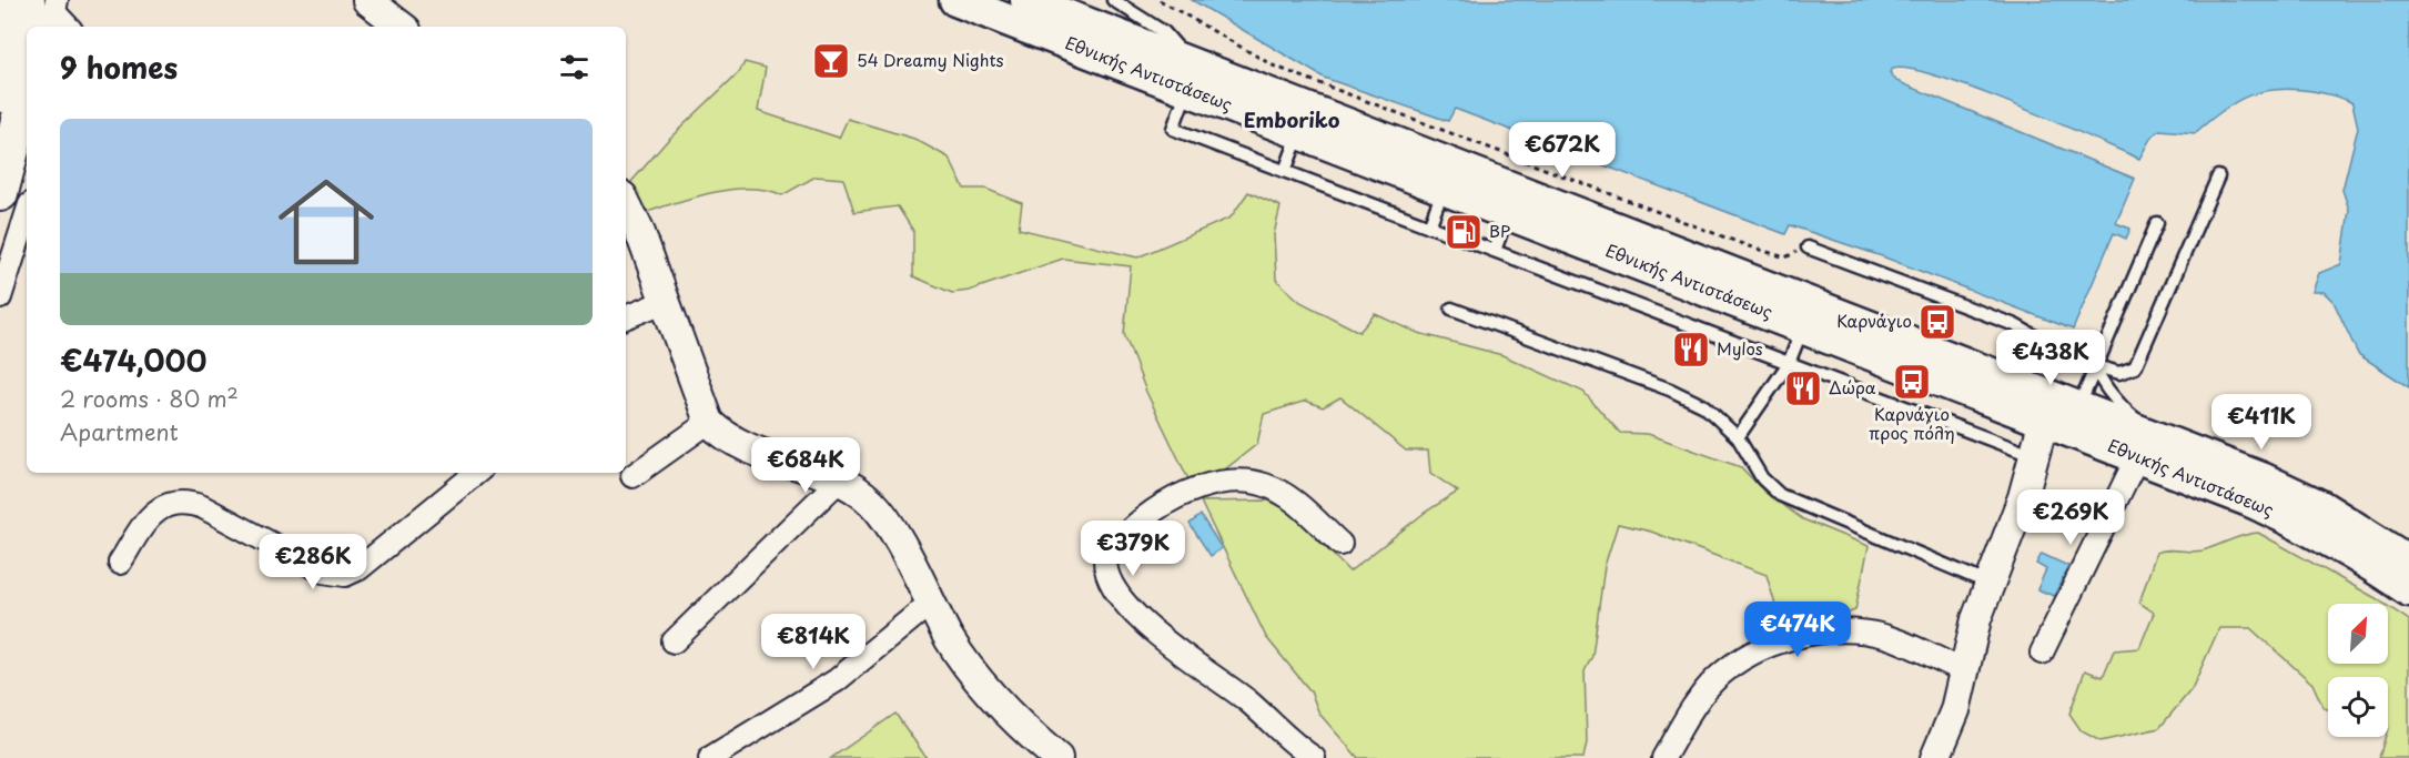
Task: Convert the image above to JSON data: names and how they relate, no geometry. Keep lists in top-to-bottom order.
{
  "streets": {
    "main road": ["Εθνικής Αντιστάσεως"]
  },
  "districts": ["Emboriko"],
  "places": {
    "bar": ["54 Dreamy Nights"],
    "fuel station": ["BP"],
    "bus stop": ["Καρνάγιο", "Καρνάγιο προς πόλη"],
    "restaurant": ["Mylos", "Δώρα"]
  },
  "north": "top right",
  "page": {
    "heading": "9 homes",
    "list": [
      {
        "name": "€474,000",
        "note": "2 rooms · 80 m² · Apartment"
      }
    ],
    "price": [
      "€672K",
      "€438K",
      "€411K",
      "€684K",
      "€269K",
      "€379K",
      "€286K",
      "€474K",
      "€814K"
    ]
  }
}
